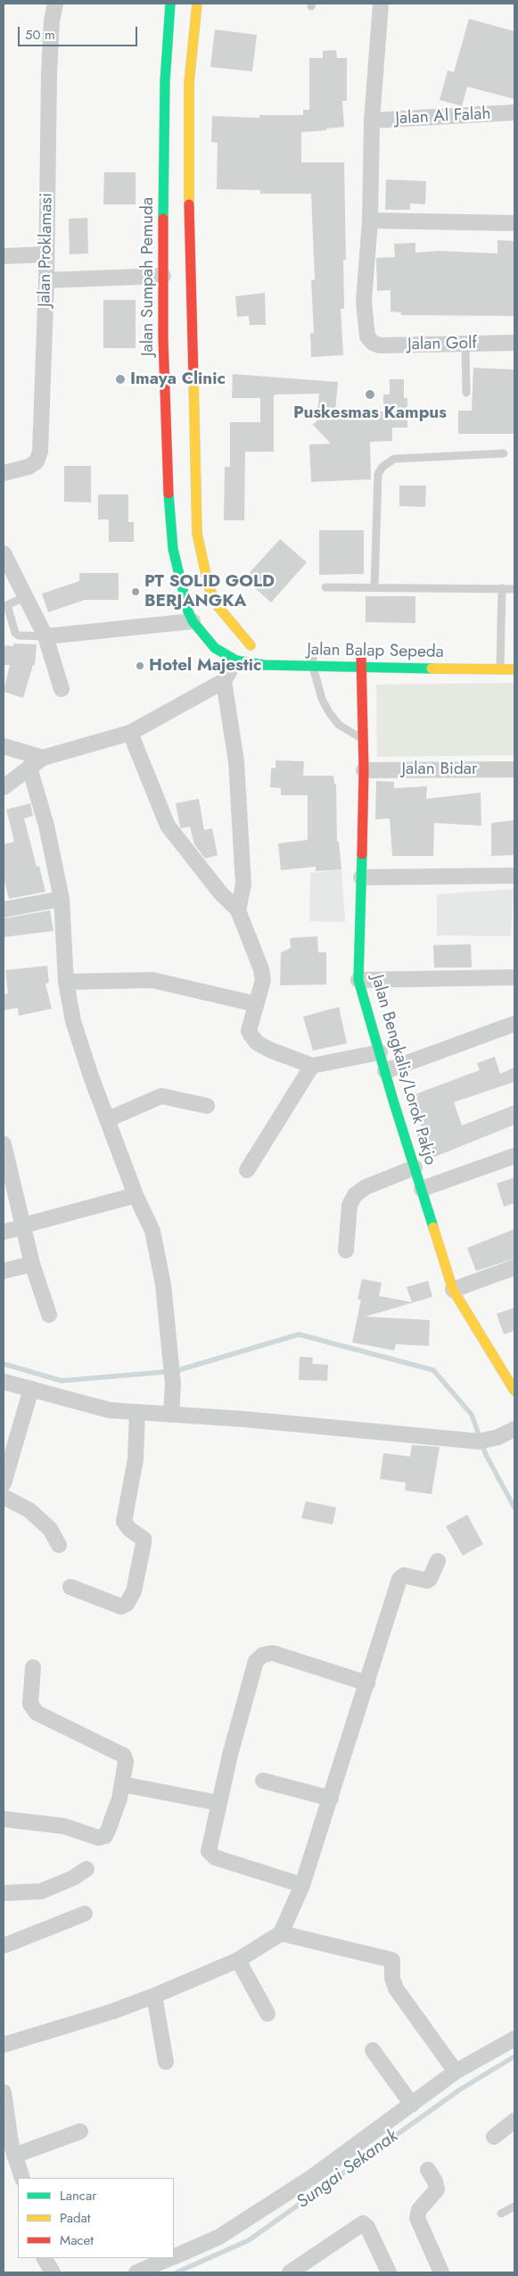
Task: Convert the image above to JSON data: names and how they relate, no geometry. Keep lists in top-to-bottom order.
{
  "streets": {
    "main road": ["Jalan Sumpah Pemuda", "Jalan Balap Sepeda", "Jalan Bengkalis/Lorok Pakjo"],
    "street": [
      "Jalan Al Falah",
      "Jalan Proklamasi",
      "Jalan Golf",
      "Jalan Bidar"
    ]
  },
  "crossings": [
    ["Jalan Sumpah Pemuda", "Jalan Balap Sepeda"],
    ["Jalan Balap Sepeda", "Jalan Bengkalis/Lorok Pakjo"],
    ["Jalan Bidar", "Jalan Bengkalis/Lorok Pakjo"]
  ],
  "water": ["Sungai Sekanak"],
  "places": [
    "Imaya Clinic",
    "Puskesmas Kampus",
    "PT SOLID GOLD BERJANGKA",
    "Hotel Majestic"
  ],
  "legend": ["Lancar", "Padat", "Macet"],
  "scale_bar": "50 m"
}
